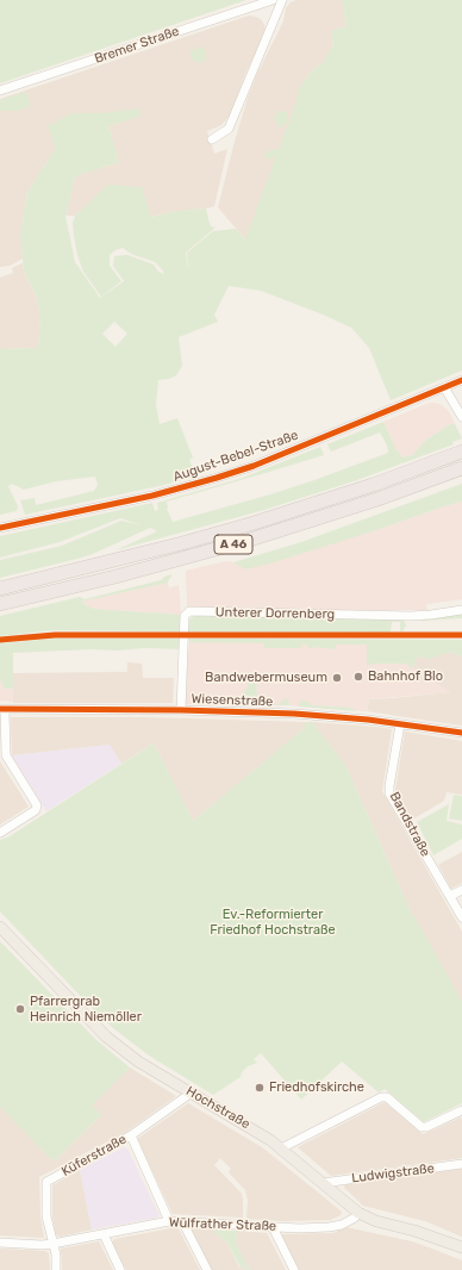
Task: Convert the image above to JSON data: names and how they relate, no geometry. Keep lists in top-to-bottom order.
{
  "streets": {
    "highway": ["A 46"],
    "main road": ["Hochstraße"],
    "street": [
      "Bremer Straße",
      "August-Bebel-Straße",
      "Unterer Dorrenberg",
      "Wiesenstraße",
      "Bandstraße",
      "Küferstraße",
      "Ludwigstraße",
      "Wülfrather Straße"
    ]
  },
  "crossings": [
    ["Unterer Dorrenberg", "Wiesenstraße"],
    ["Wiesenstraße", "Bandstraße"],
    ["Hochstraße", "Küferstraße"],
    ["Hochstraße", "Ludwigstraße"],
    ["Hochstraße", "Wülfrather Straße"],
    ["Küferstraße", "Wülfrather Straße"]
  ],
  "parks": ["Ev.-Reformierter Friedhof Hochstraße"],
  "places": [
    "Bahnhof Blo",
    "Bandwebermuseum",
    "Pfarrergrab Heinrich Niemöller",
    "Friedhofskirche"
  ]
}
